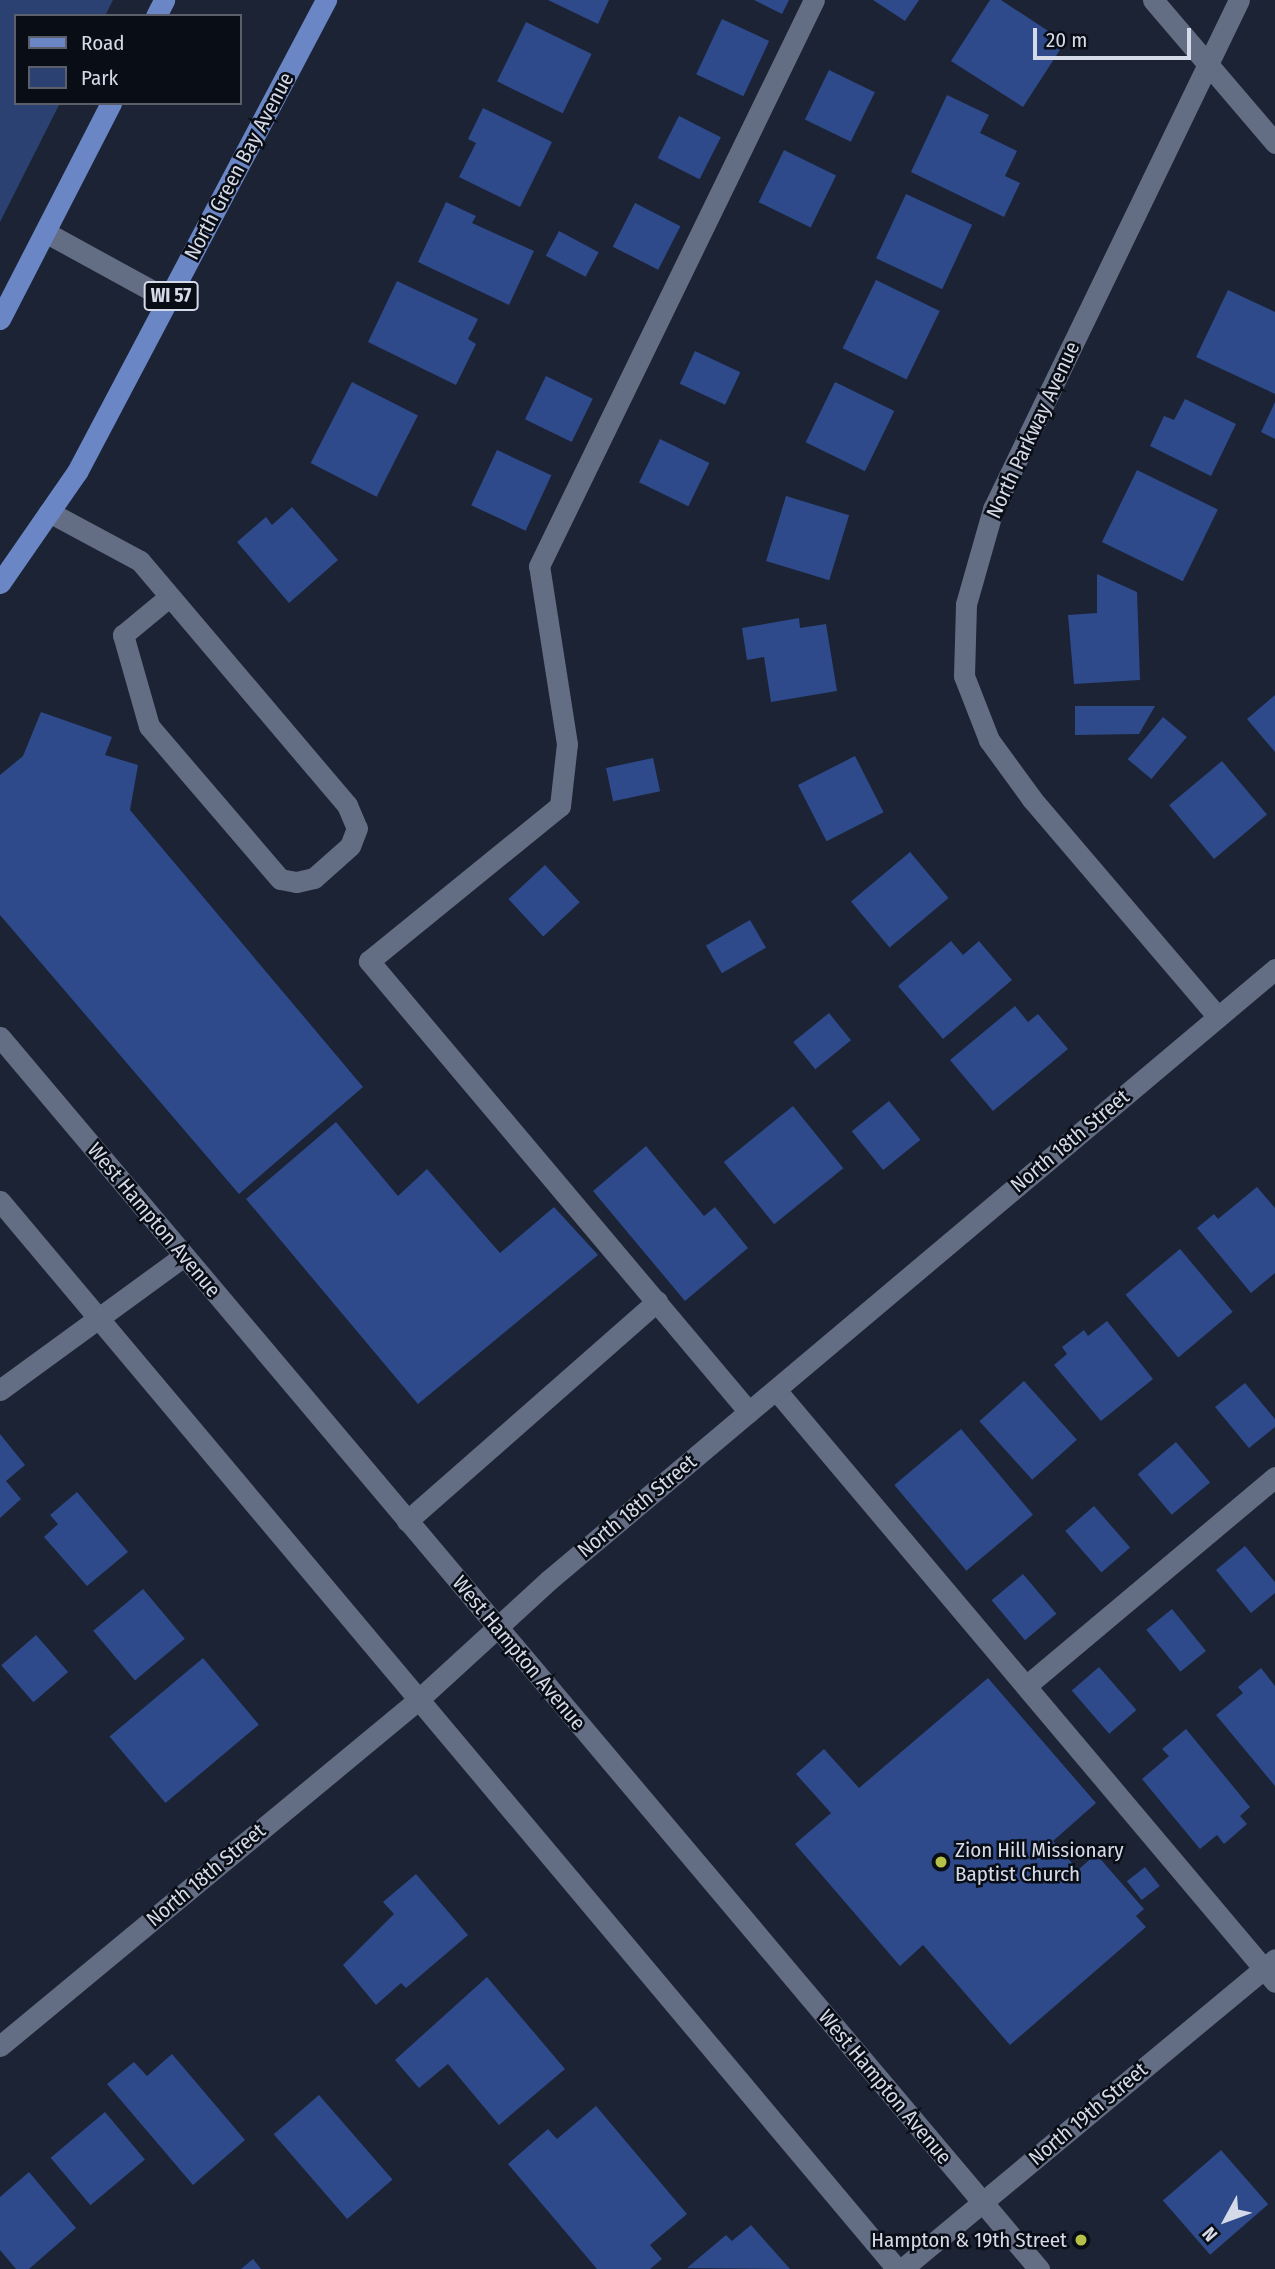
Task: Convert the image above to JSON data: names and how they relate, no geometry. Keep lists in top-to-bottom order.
{
  "streets": {
    "main road": ["North Green Bay Avenue", "WI 57"],
    "street": [
      "North Parkway Avenue",
      "North 18th Street",
      "West Hampton Avenue",
      "North 19th Street"
    ]
  },
  "crossings": [
    ["North Parkway Avenue", "North 18th Street"],
    ["North 18th Street", "West Hampton Avenue"],
    ["West Hampton Avenue", "North 19th Street"]
  ],
  "places": ["Zion Hill Missionary Baptist Church", "Hampton & 19th Street"],
  "legend": ["Road", "Park"],
  "scale_bar": "20 m",
  "north": "bottom left"
}
